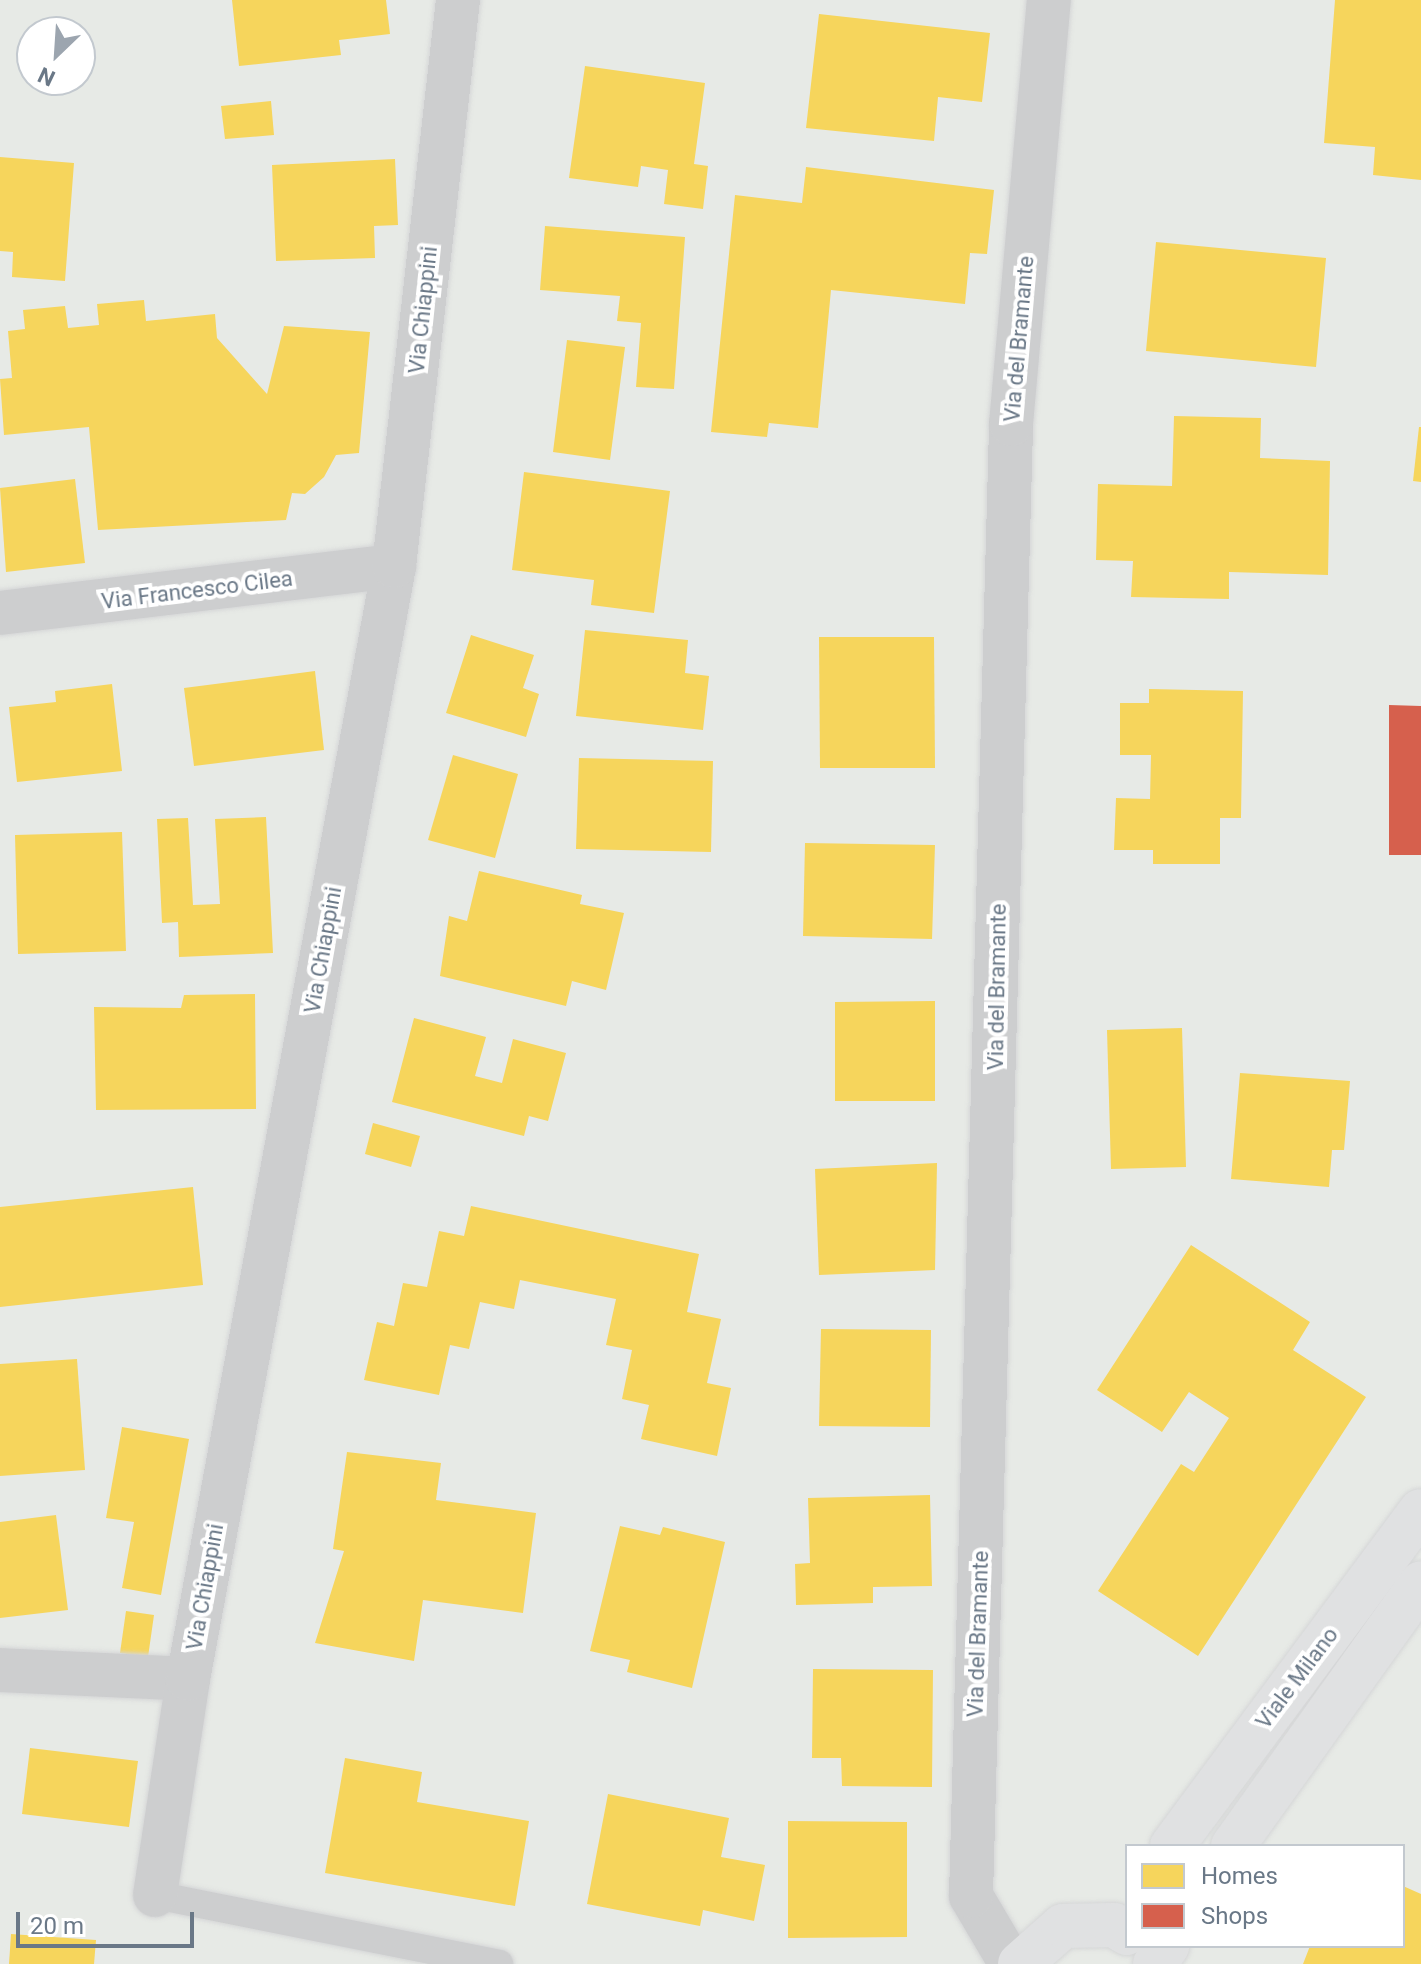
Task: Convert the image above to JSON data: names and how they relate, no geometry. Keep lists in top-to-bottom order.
{
  "streets": {
    "street": [
      "Via Chiappini",
      "Via del Bramante",
      "Via Francesco Cilea",
      "Viale Milano"
    ]
  },
  "crossings": [
    ["Via Chiappini", "Via Francesco Cilea"]
  ],
  "legend": ["Homes", "Shops"],
  "scale_bar": "20 m",
  "north": "bottom left"
}
